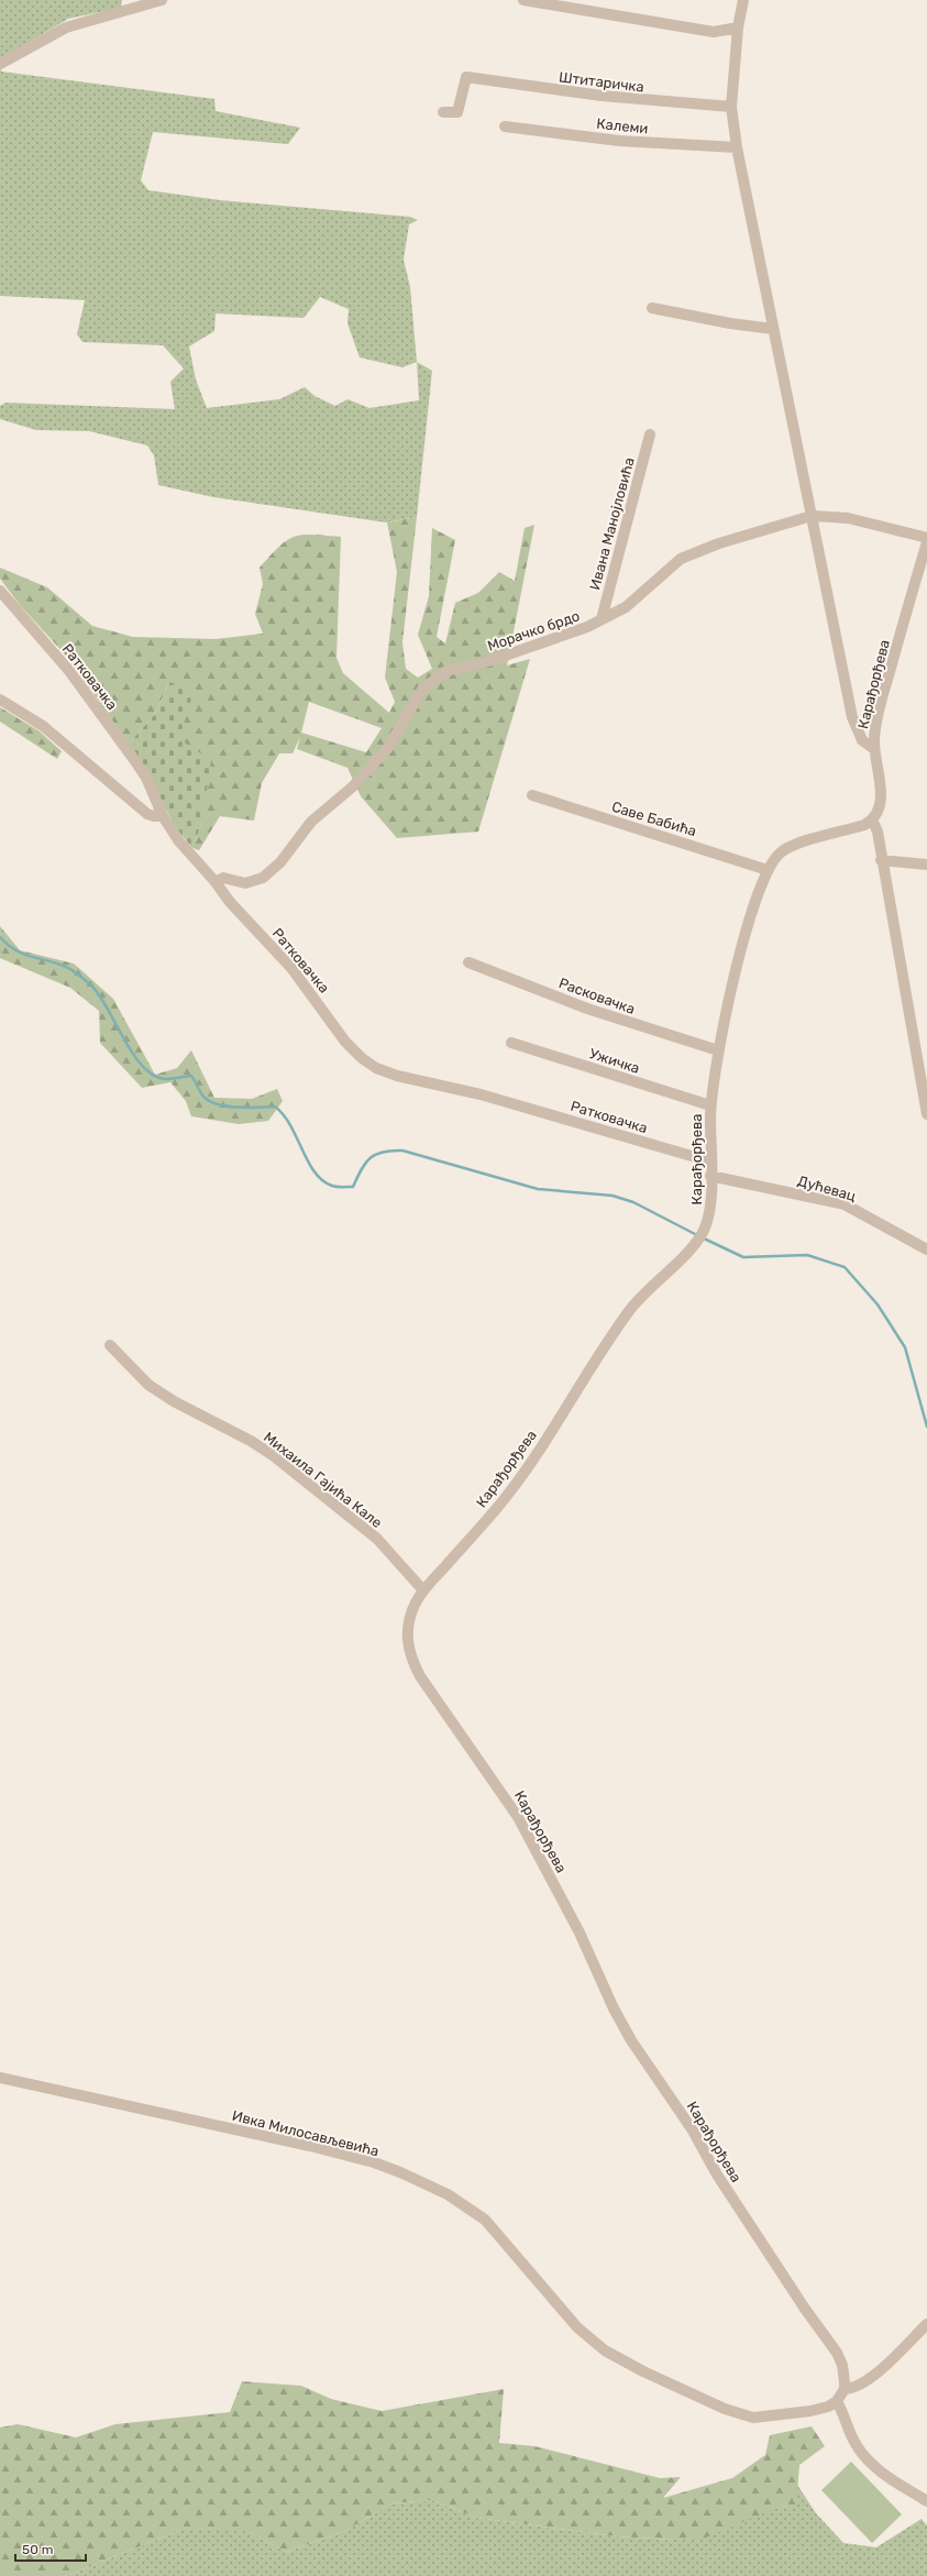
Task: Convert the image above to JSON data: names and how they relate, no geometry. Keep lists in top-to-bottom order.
{
  "streets": {
    "street": [
      "Штитаричка",
      "Калеми",
      "Ивана Манојловића",
      "Морачко брдо",
      "Ратковачка",
      "Карађорђева",
      "Саве Бабића",
      "Расковачка",
      "Ужичка",
      "Дућевац",
      "Михаила Гајића Кале",
      "Ивка Милосављевића"
    ]
  },
  "crossings": [
    ["Ивана Манојловића", "Морачко брдо"],
    ["Морачко брдо", "Ратковачка"],
    ["Ратковачка", "Карађорђева"],
    ["Карађорђева", "Саве Бабића"],
    ["Карађорђева", "Расковачка"],
    ["Карађорђева", "Ужичка"],
    ["Карађорђева", "Дућевац"],
    ["Карађорђева", "Михаила Гајића Кале"]
  ],
  "scale_bar": "50 m"
}
